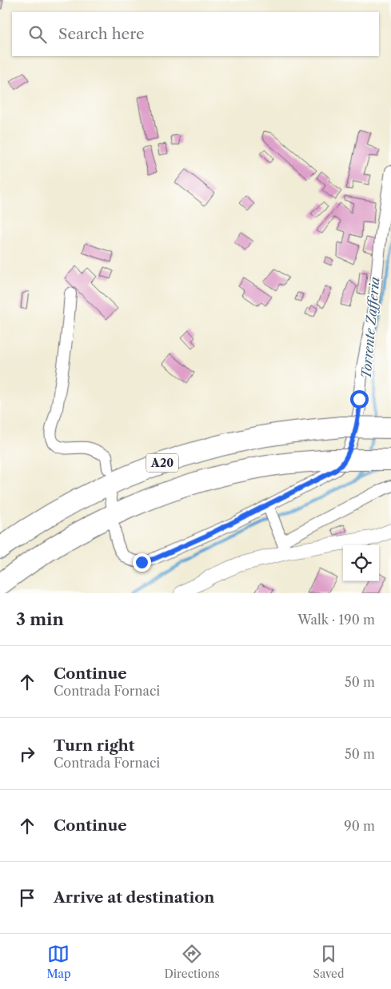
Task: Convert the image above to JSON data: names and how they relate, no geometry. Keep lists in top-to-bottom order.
{
  "streets": {
    "highway": ["A20"]
  },
  "water": ["Torrente Zafferia"],
  "page": {
    "search": "Search here",
    "heading": ["3 min", "Walk · 190 m"],
    "list": [
      ["Continue", "Contrada Fornaci", "50 m"],
      ["Turn right", "Contrada Fornaci", "50 m"],
      ["Continue", "90 m"],
      "Arrive at destination"
    ],
    "nav": ["Map", "Directions", "Saved"]
  }
}
